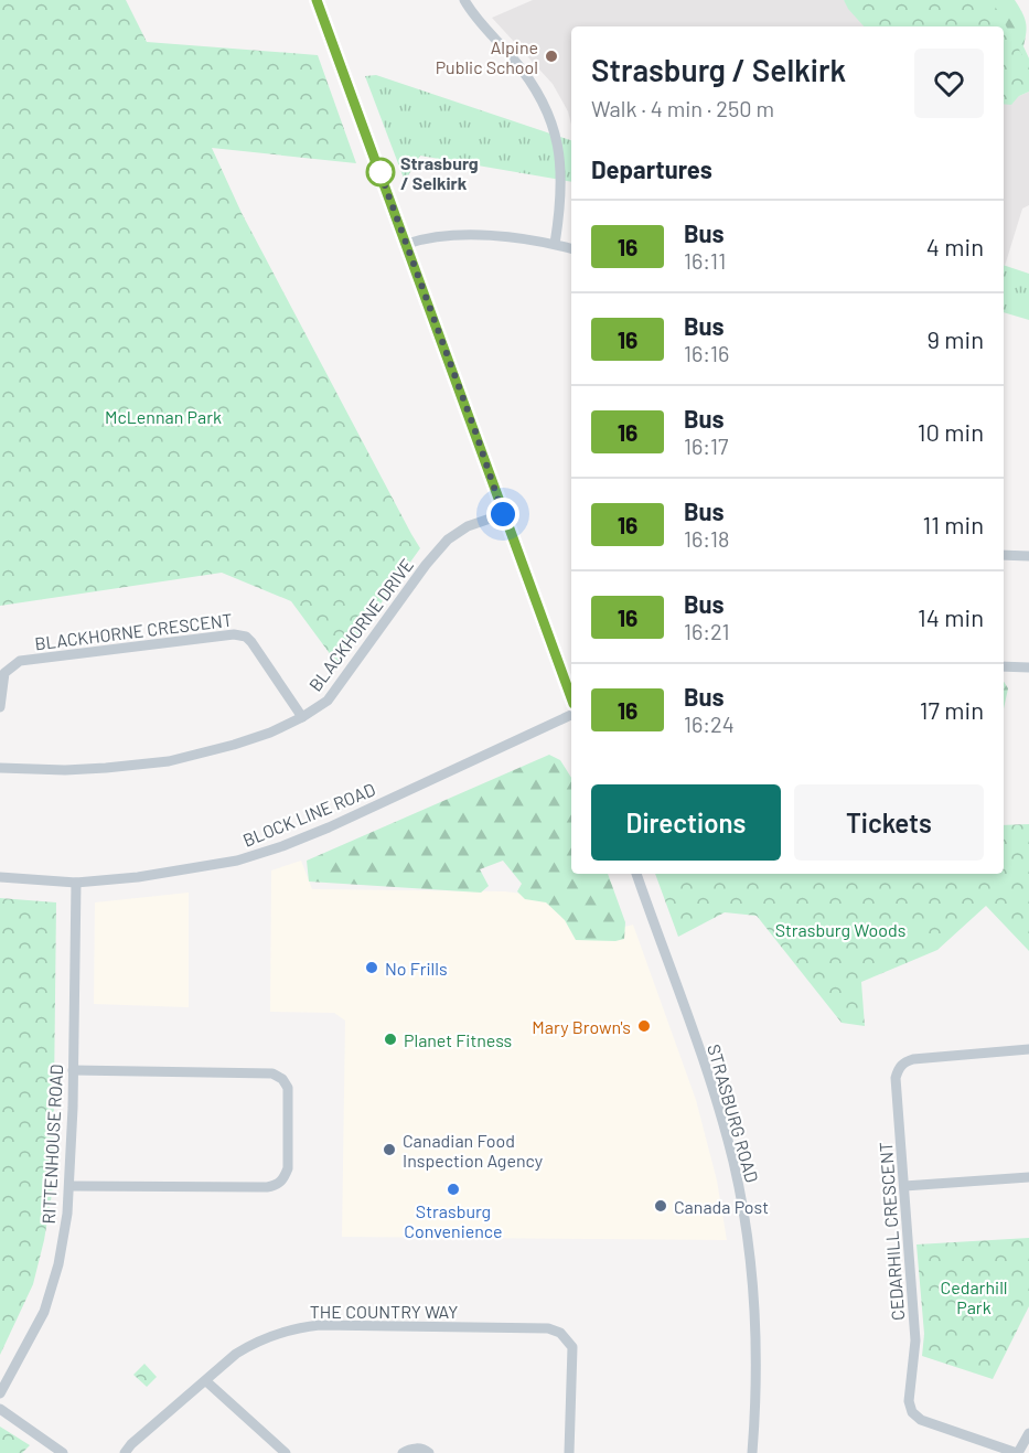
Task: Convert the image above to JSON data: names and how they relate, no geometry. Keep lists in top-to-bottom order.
{
  "streets": {
    "street": [
      "BLACKHORNE DRIVE",
      "BLACKHORNE CRESCENT",
      "BLOCK LINE ROAD",
      "STRASBURG ROAD",
      "RITTENHOUSE ROAD",
      "CEDARHILL CRESCENT",
      "THE COUNTRY WAY"
    ]
  },
  "crossings": [
    ["BLACKHORNE DRIVE", "BLACKHORNE CRESCENT"],
    ["BLOCK LINE ROAD", "RITTENHOUSE ROAD"]
  ],
  "parks": ["McLennan Park", "Strasburg Woods", "Cedarhill Park"],
  "places": [
    "Alpine Public School",
    "Strasburg / Selkirk",
    "No Frills",
    "Mary Brown's",
    "Planet Fitness",
    "Canadian Food Inspection Agency",
    "Strasburg Convenience",
    "Canada Post"
  ],
  "lines": ["bus line 16"],
  "page": {
    "heading": [
      ["Strasburg / Selkirk", "Walk · 4 min · 250 m"],
      "Departures"
    ],
    "list": [
      {
        "mark": "16",
        "name": "Bus",
        "note": "16:11",
        "value": "4 min"
      },
      {
        "mark": "16",
        "name": "Bus",
        "note": "16:16",
        "value": "9 min"
      },
      {
        "mark": "16",
        "name": "Bus",
        "note": "16:17",
        "value": "10 min"
      },
      {
        "mark": "16",
        "name": "Bus",
        "note": "16:18",
        "value": "11 min"
      },
      {
        "mark": "16",
        "name": "Bus",
        "note": "16:21",
        "value": "14 min"
      },
      {
        "mark": "16",
        "name": "Bus",
        "note": "16:24",
        "value": "17 min"
      }
    ],
    "buttons": ["Directions", "Tickets"]
  }
}
